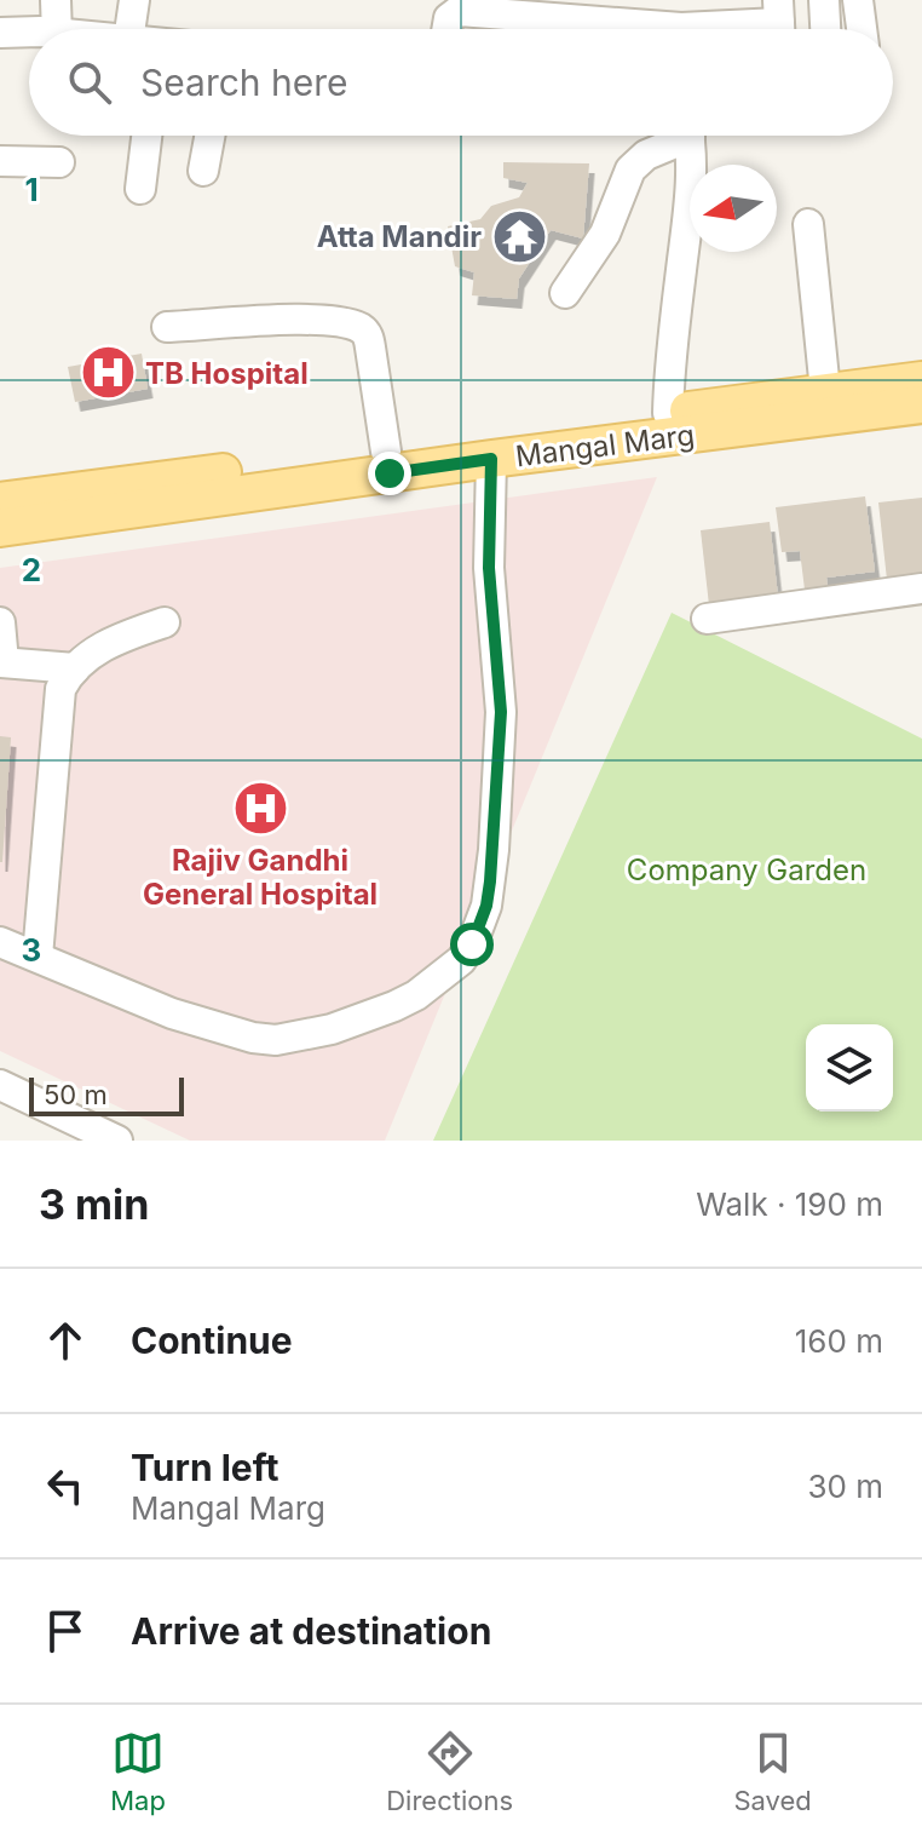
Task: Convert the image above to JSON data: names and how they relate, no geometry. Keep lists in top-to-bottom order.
{
  "streets": {
    "main road": ["Mangal Marg"]
  },
  "parks": ["Company Garden"],
  "places": {
    "temple": ["Atta Mandir"],
    "hospital": ["TB Hospital", "Rajiv Gandhi General Hospital"]
  },
  "scale_bar": "50 m",
  "north": "left",
  "page": {
    "search": "Search here",
    "scale": "50 m",
    "heading": ["3 min", "Walk · 190 m"],
    "list": [
      ["Continue", "160 m"],
      ["Turn left", "Mangal Marg", "30 m"],
      "Arrive at destination"
    ],
    "nav": ["Map", "Directions", "Saved"]
  },
  "grid": {
    "rows": ["1", "2", "3"]
  }
}
